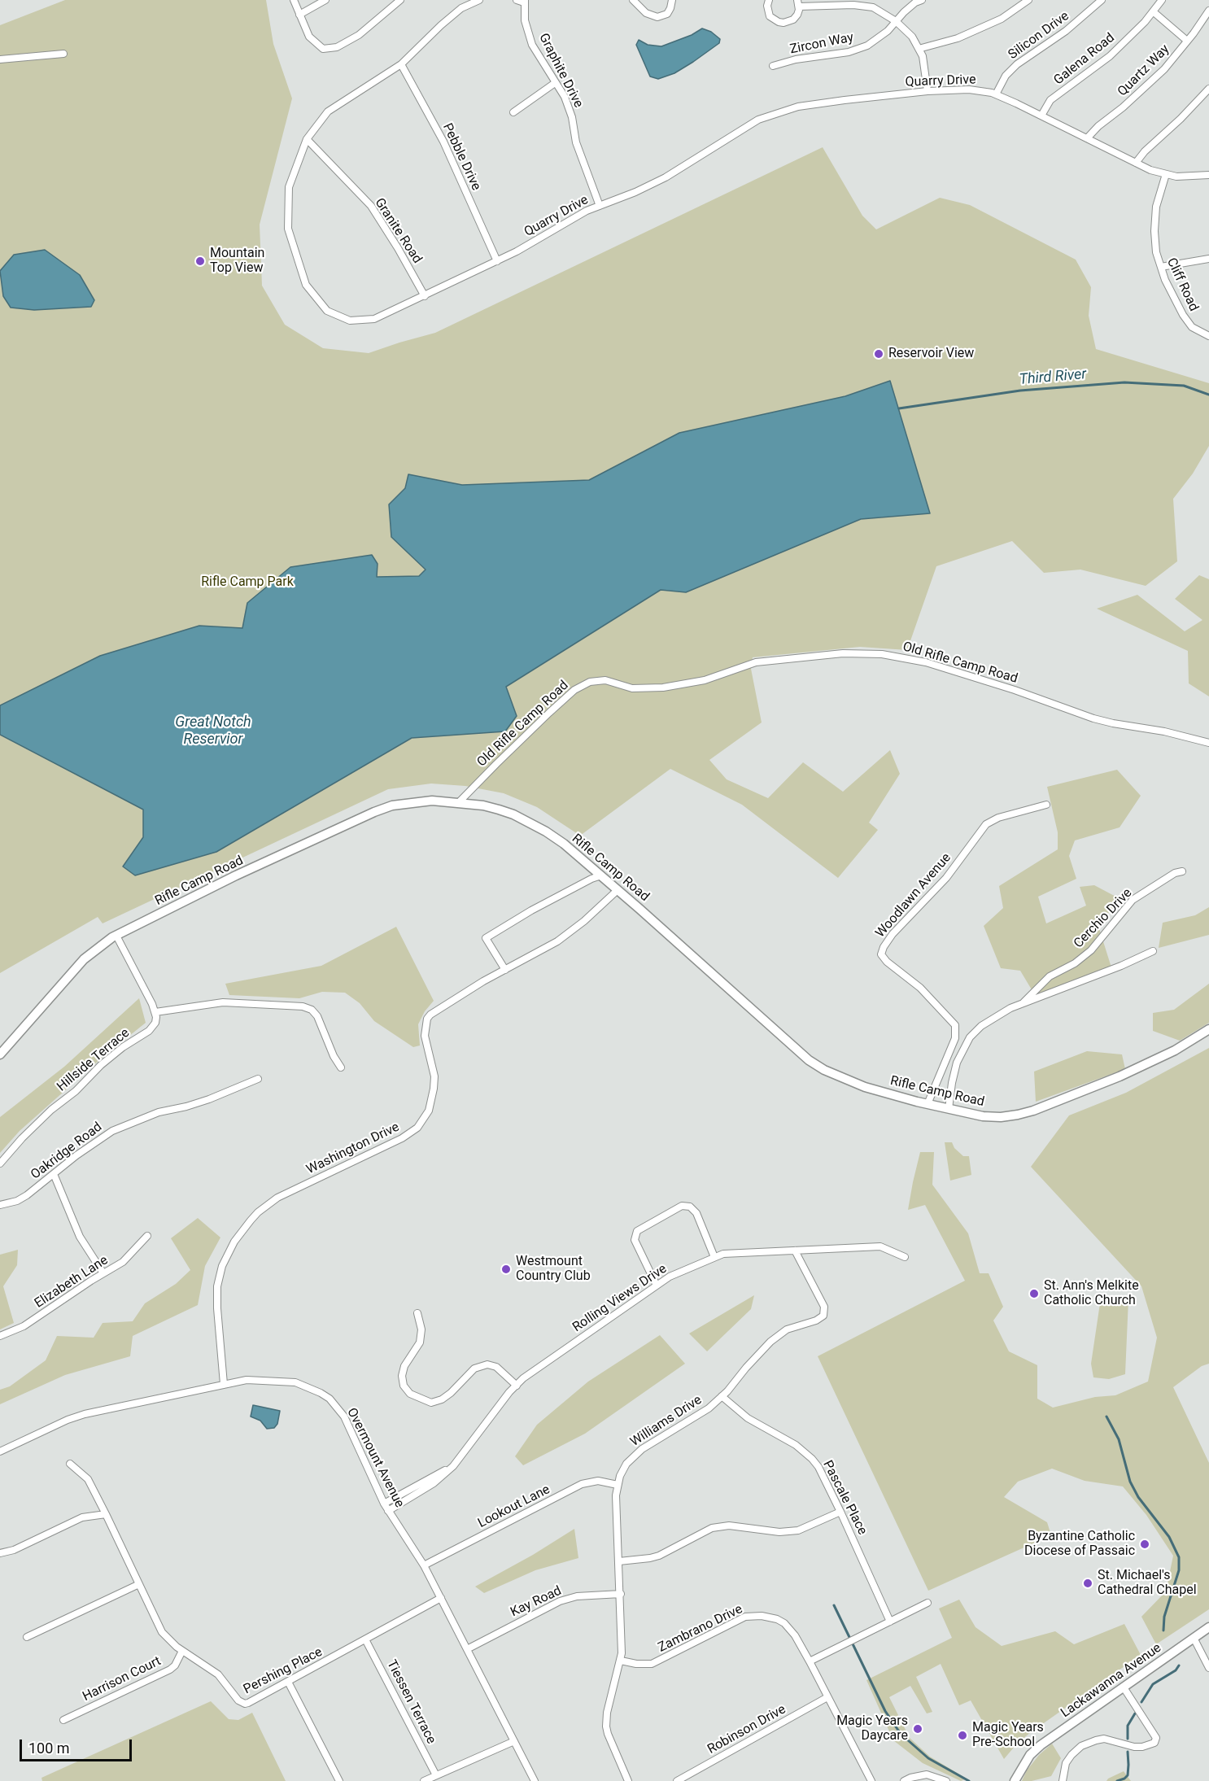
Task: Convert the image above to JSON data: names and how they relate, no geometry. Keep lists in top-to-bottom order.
{
  "streets": {
    "street": [
      "Silicon Drive",
      "Zircon Way",
      "Galena Road",
      "Graphite Drive",
      "Quartz Way",
      "Quarry Drive",
      "Pebble Drive",
      "Granite Road",
      "Cliff Road",
      "Old Rifle Camp Road",
      "Rifle Camp Road",
      "Woodlawn Avenue",
      "Cerchio Drive",
      "Hillside Terrace",
      "Washington Drive",
      "Oakridge Road",
      "Elizabeth Lane",
      "Rolling Views Drive",
      "Williams Drive",
      "Overmount Avenue",
      "Pascale Place",
      "Lookout Lane",
      "Kay Road",
      "Zambrano Drive",
      "Pershing Place",
      "Harrison Court",
      "Lackawanna Avenue",
      "Tiessen Terrace",
      "Robinson Drive"
    ]
  },
  "crossings": [
    ["Silicon Drive", "Quarry Drive"],
    ["Galena Road", "Quarry Drive"],
    ["Graphite Drive", "Quarry Drive"],
    ["Quartz Way", "Quarry Drive"],
    ["Quarry Drive", "Pebble Drive"],
    ["Quarry Drive", "Granite Road"],
    ["Quarry Drive", "Cliff Road"],
    ["Old Rifle Camp Road", "Rifle Camp Road"],
    ["Rifle Camp Road", "Woodlawn Avenue"],
    ["Rifle Camp Road", "Cerchio Drive"],
    ["Rifle Camp Road", "Washington Drive"],
    ["Washington Drive", "Overmount Avenue"],
    ["Rolling Views Drive", "Williams Drive"],
    ["Rolling Views Drive", "Overmount Avenue"],
    ["Williams Drive", "Pascale Place"],
    ["Williams Drive", "Lookout Lane"],
    ["Williams Drive", "Kay Road"],
    ["Williams Drive", "Zambrano Drive"],
    ["Overmount Avenue", "Lookout Lane"],
    ["Overmount Avenue", "Kay Road"],
    ["Overmount Avenue", "Pershing Place"],
    ["Zambrano Drive", "Robinson Drive"],
    ["Pershing Place", "Harrison Court"],
    ["Pershing Place", "Tiessen Terrace"]
  ],
  "water": ["Third River", "Great Notch Reservior"],
  "parks": ["Rifle Camp Park"],
  "places": [
    "Mountain Top View",
    "Reservoir View",
    "Westmount Country Club",
    "St. Ann's Melkite Catholic Church",
    "Byzantine Catholic Diocese of Passaic",
    "St. Michael's Cathedral Chapel",
    "Magic Years Daycare",
    "Magic Years Pre-School"
  ],
  "scale_bar": "100 m"
}
